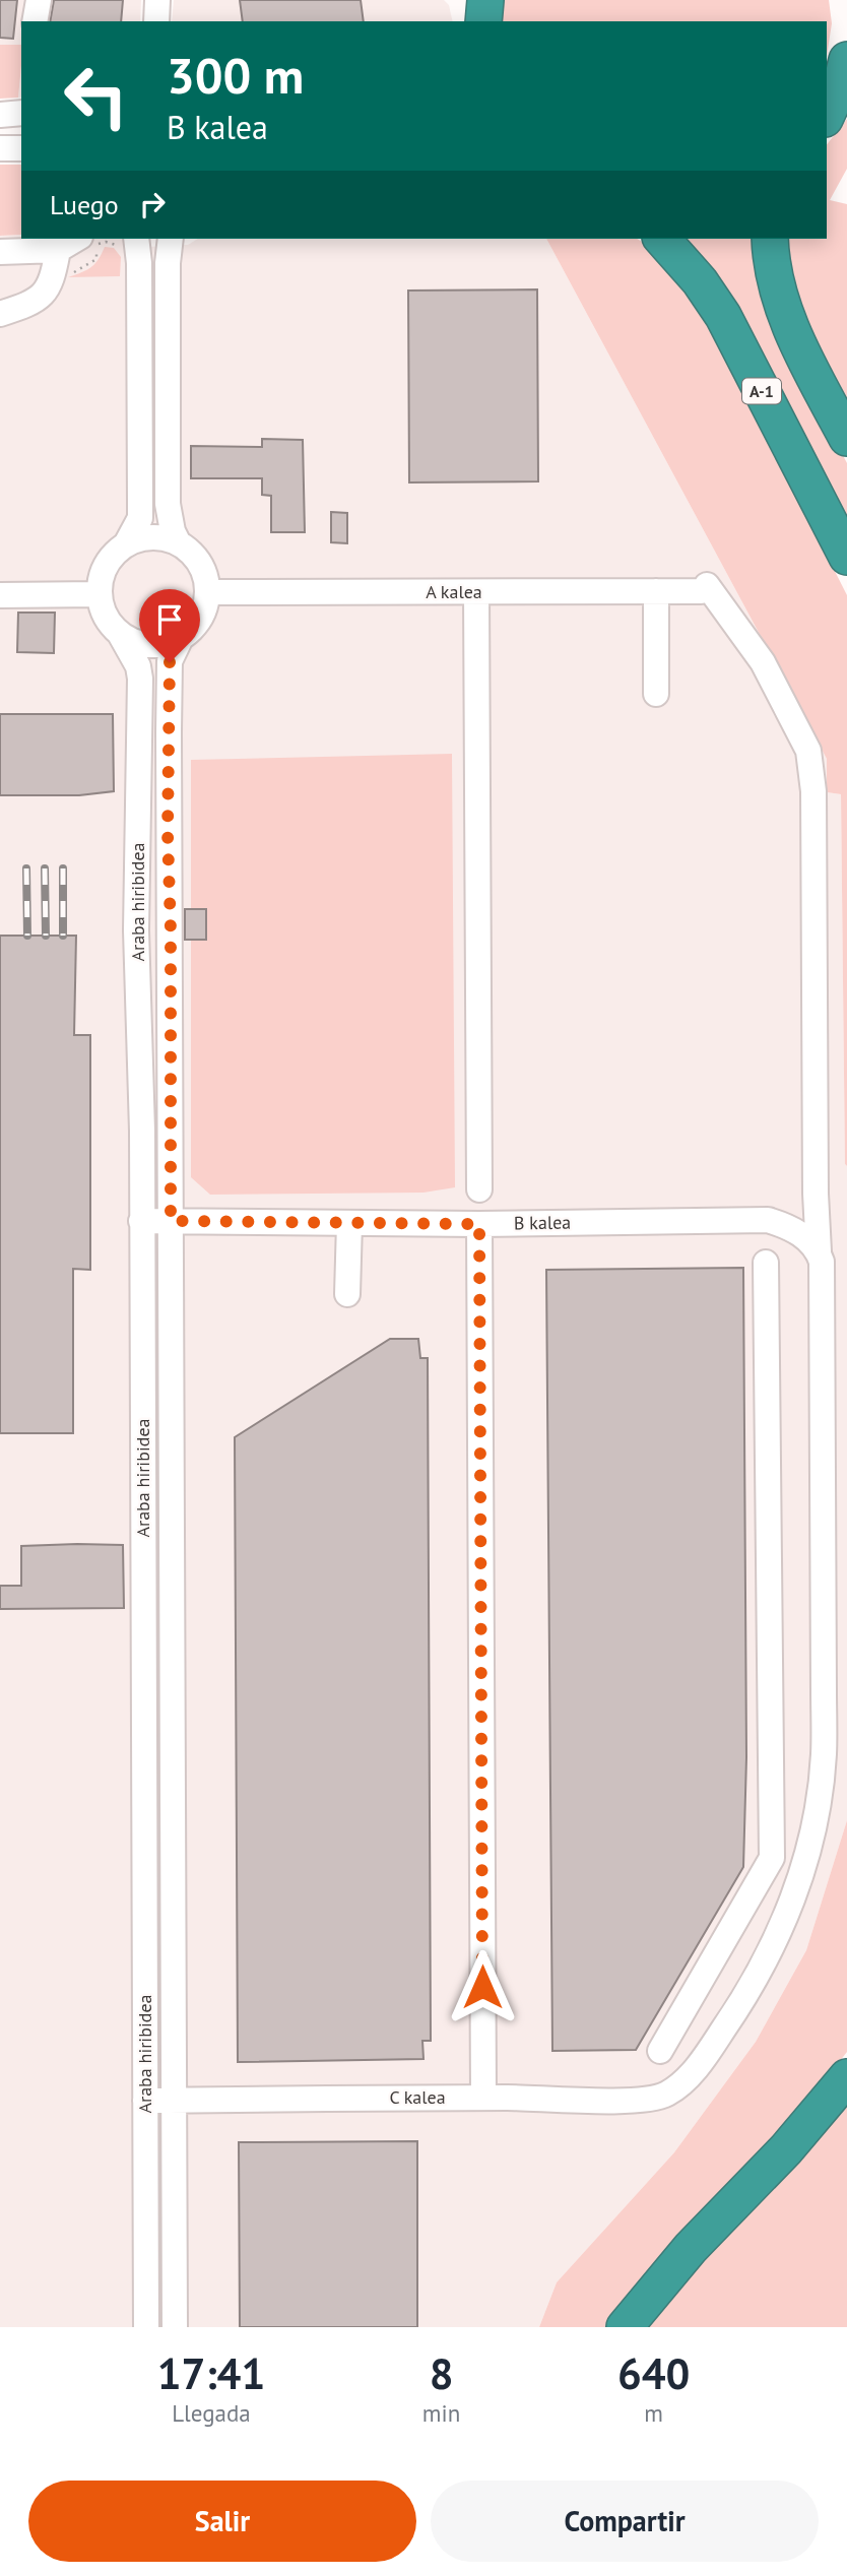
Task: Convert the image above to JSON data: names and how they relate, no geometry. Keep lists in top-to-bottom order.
{
  "streets": {
    "highway": ["A-1"],
    "street": [
      "A kalea",
      "Araba hiribidea",
      "B kalea",
      "C kalea"
    ]
  },
  "crossings": [
    ["A kalea", "Araba hiribidea"],
    ["A kalea", "B kalea"],
    ["Araba hiribidea", "B kalea"],
    ["Araba hiribidea", "C kalea"]
  ],
  "page": {
    "turn": ["300 m", "B kalea"],
    "then": "Luego",
    "eta": [
      "17:41",
      "Llegada",
      "8",
      "min",
      "640",
      "m"
    ],
    "buttons": ["Salir", "Compartir"]
  }
}
